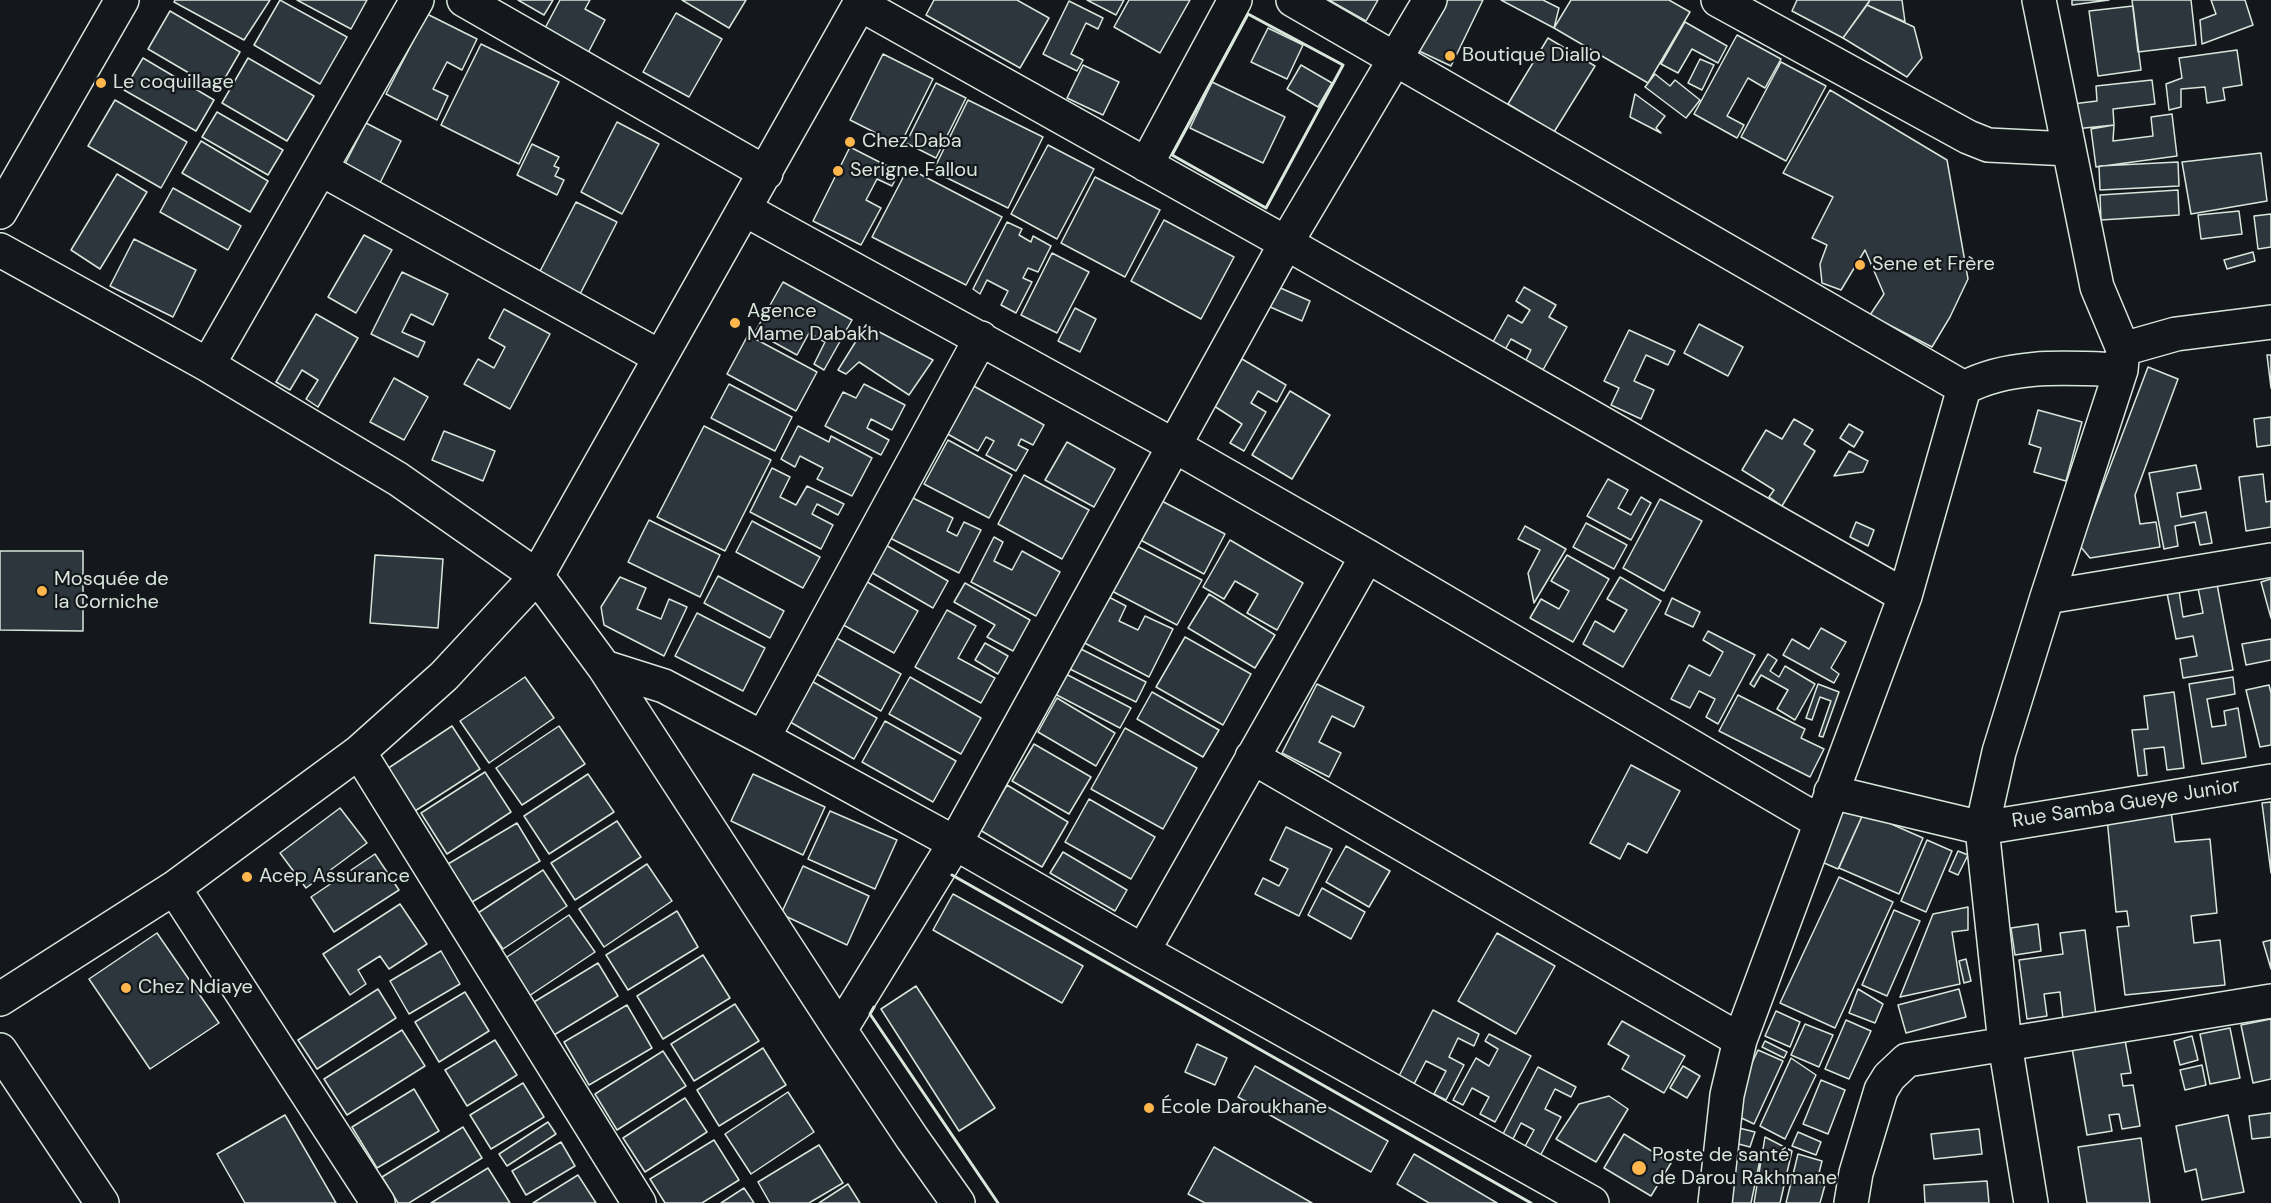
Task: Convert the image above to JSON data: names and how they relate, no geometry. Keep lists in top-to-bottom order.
{
  "streets": {
    "street": ["Rue Samba Gueye Junior"]
  },
  "places": [
    "Boutique Diallo",
    "Le coquillage",
    "Chez Daba",
    "Serigne Fallou",
    "Sene et Frère",
    "Agence Mame Dabakh",
    "Mosquée de la Corniche",
    "Acep Assurance",
    "Chez Ndiaye",
    "École Daroukhane",
    "Poste de santé de Darou Rakhmane"
  ]
}
